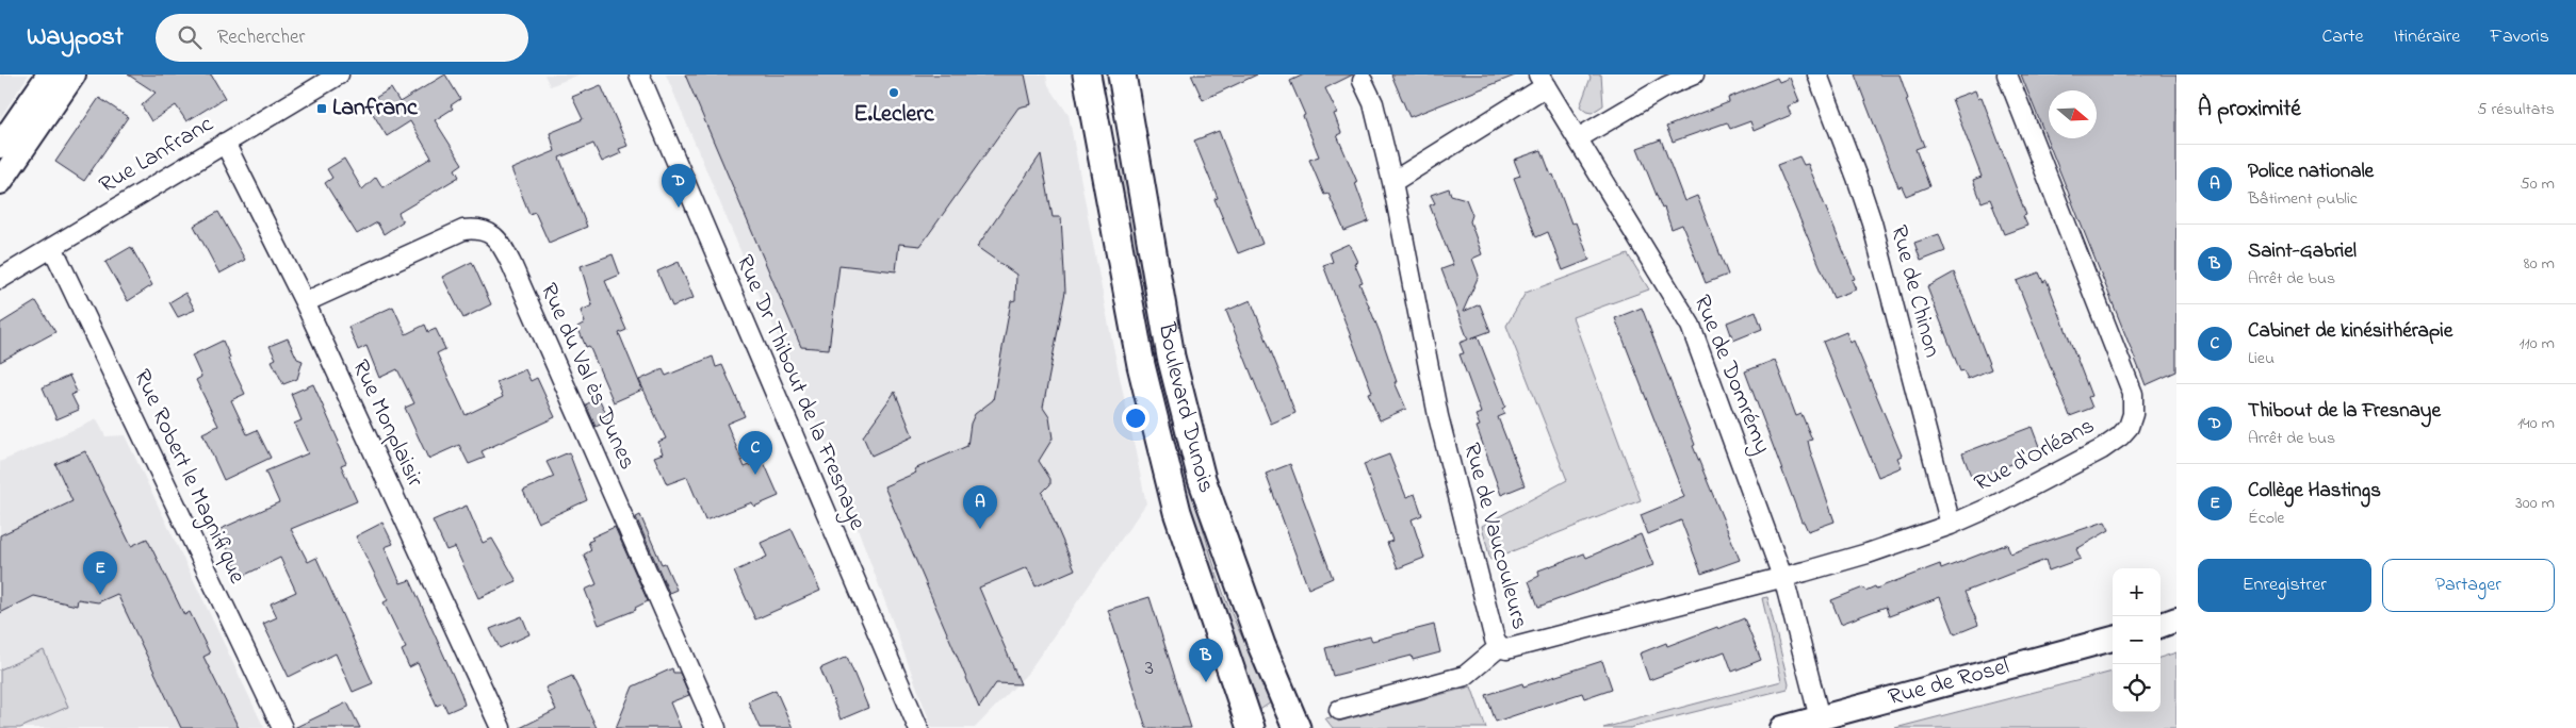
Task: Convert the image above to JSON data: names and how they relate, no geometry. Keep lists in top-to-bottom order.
{
  "streets": {
    "main road": ["Boulevard Dunois"],
    "street": [
      "Rue Lanfranc",
      "Rue de Chinon",
      "Rue de Domrémy",
      "Rue du Val ès Dunes",
      "Rue Dr Thibout de la Fresnaye",
      "Rue Monplaisir",
      "Rue d'Orléans",
      "Rue Robert le Magnifique",
      "Rue de Vaucouleurs",
      "Rue de Rosel"
    ]
  },
  "crossings": [
    ["Rue Lanfranc", "Rue Monplaisir"],
    ["Rue Lanfranc", "Rue Robert le Magnifique"],
    ["Rue de Chinon", "Rue d'Orléans"],
    ["Rue de Domrémy", "Rue d'Orléans"],
    ["Rue de Domrémy", "Rue de Vaucouleurs"],
    ["Rue de Domrémy", "Rue de Rosel"],
    ["Rue du Val ès Dunes", "Rue Monplaisir"],
    ["Rue d'Orléans", "Rue de Vaucouleurs"]
  ],
  "places": {
    "other": ["E.Leclerc"],
    "transit": ["Lanfranc"]
  },
  "house_numbers": ["3"],
  "north": "right",
  "page": {
    "header": "Waypost",
    "search": "Rechercher",
    "nav": ["Carte", "Itinéraire", "Favoris"],
    "heading": ["À proximité", "5 résultats"],
    "list": [
      {
        "mark": "A",
        "name": "Police nationale",
        "note": "Bâtiment public",
        "value": "50 m"
      },
      {
        "mark": "B",
        "name": "Saint-Gabriel",
        "note": "Arrêt de bus",
        "value": "80 m"
      },
      {
        "mark": "C",
        "name": "Cabinet de kinésithérapie",
        "note": "Lieu",
        "value": "110 m"
      },
      {
        "mark": "D",
        "name": "Thibout de la Fresnaye",
        "note": "Arrêt de bus",
        "value": "140 m"
      },
      {
        "mark": "E",
        "name": "Collège Hastings",
        "note": "École",
        "value": "300 m"
      }
    ],
    "pins": [
      "D",
      "C",
      "A",
      "E",
      "B"
    ],
    "buttons": ["Enregistrer", "Partager"],
    "map_buttons": ["+", "−"]
  }
}
